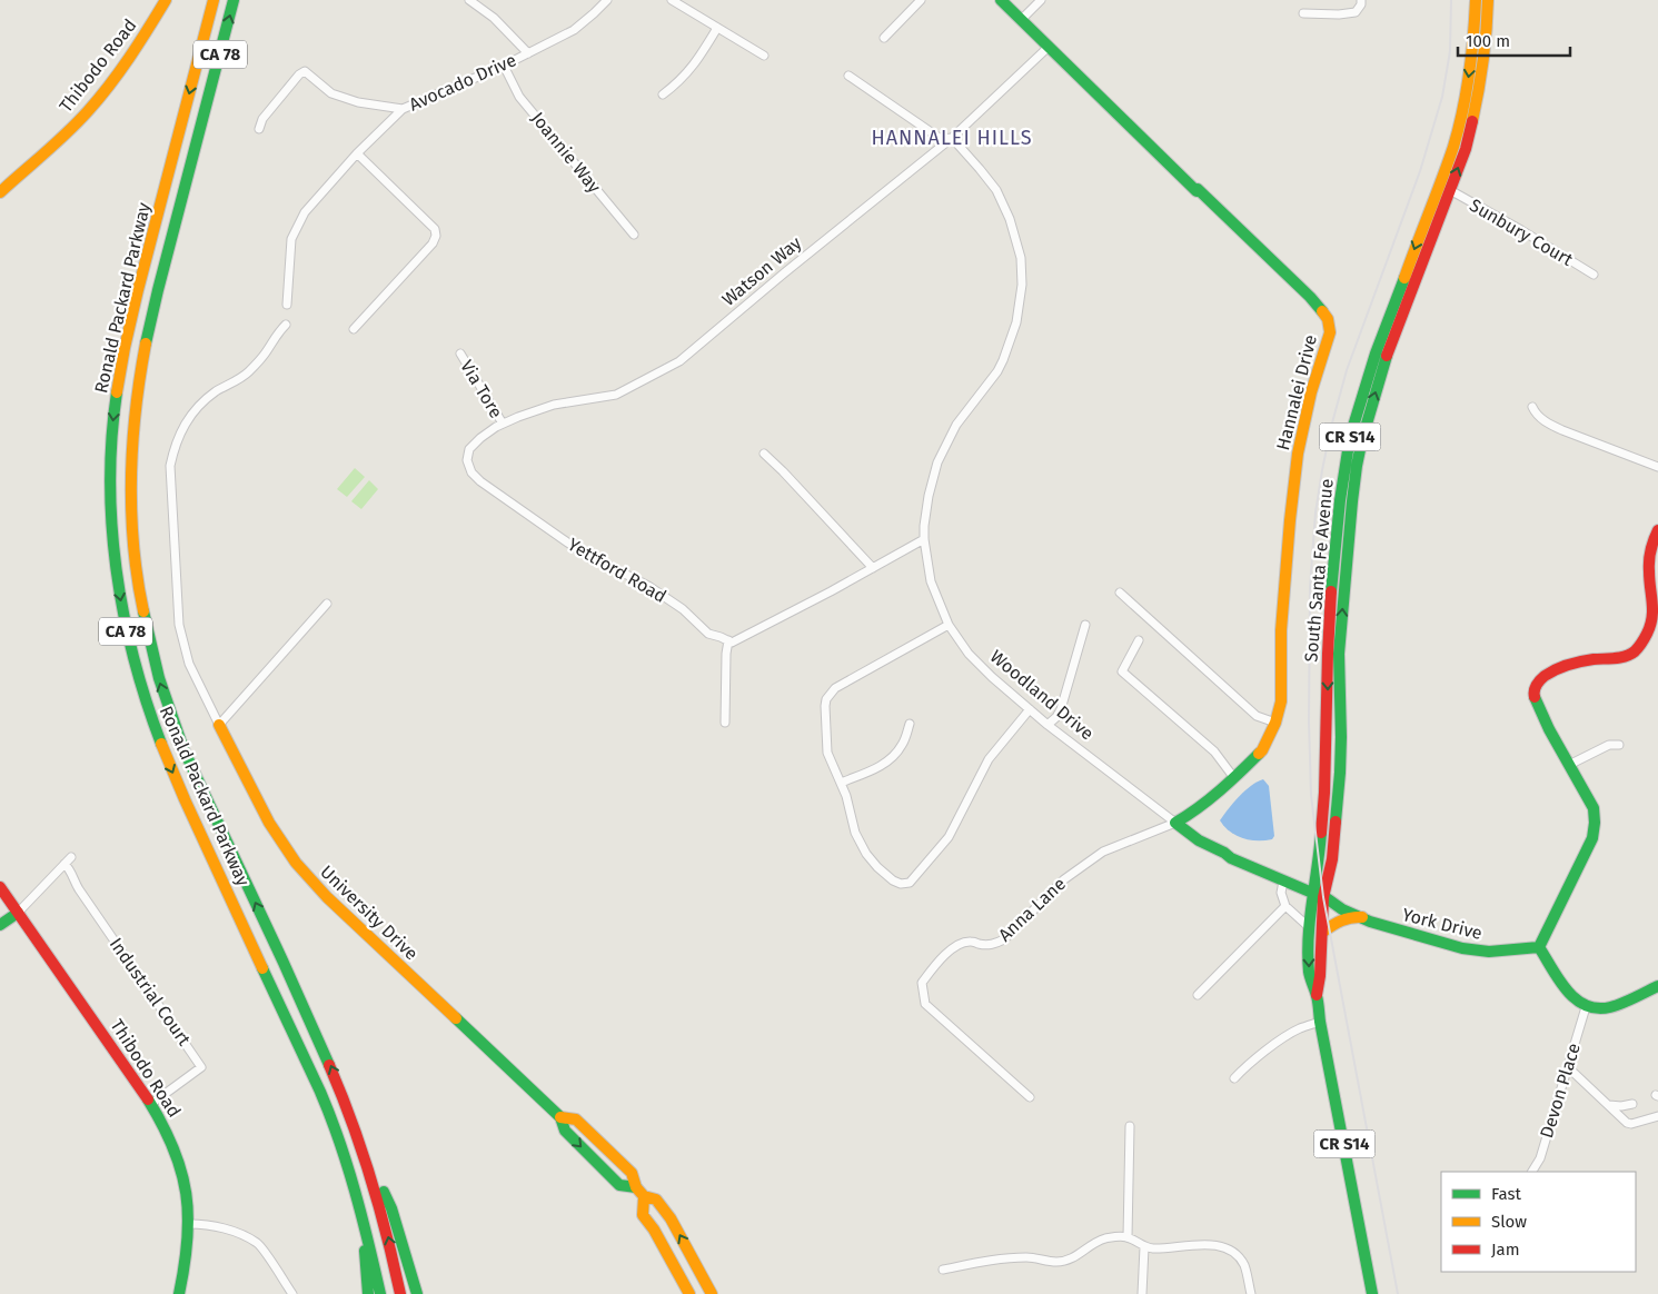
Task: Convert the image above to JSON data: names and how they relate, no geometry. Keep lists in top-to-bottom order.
{
  "streets": {
    "main road": [
      "CA 78",
      "Thibodo Road",
      "Ronald Packard Parkway",
      "Hannalei Drive",
      "CR S14",
      "South Santa Fe Avenue",
      "Woodland Drive",
      "University Drive",
      "York Drive"
    ],
    "street": [
      "Avocado Drive",
      "Joannie Way",
      "Sunbury Court",
      "Watson Way",
      "Via Tore",
      "Yettford Road",
      "Anna Lane",
      "Industrial Court",
      "Devon Place"
    ]
  },
  "crossings": [
    ["Thibodo Road", "Industrial Court"],
    ["Avocado Drive", "Joannie Way"],
    ["Sunbury Court", "South Santa Fe Avenue"],
    ["Watson Way", "Via Tore"],
    ["Watson Way", "Hannalei Drive"],
    ["Watson Way", "Yettford Road"],
    ["Watson Way", "Woodland Drive"],
    ["Hannalei Drive", "Woodland Drive"],
    ["Hannalei Drive", "Anna Lane"],
    ["South Santa Fe Avenue", "Woodland Drive"],
    ["South Santa Fe Avenue", "York Drive"],
    ["Woodland Drive", "Anna Lane"],
    ["Woodland Drive", "York Drive"]
  ],
  "districts": ["HANNALEI HILLS"],
  "legend": ["Fast", "Slow", "Jam"],
  "scale_bar": "100 m"
}
